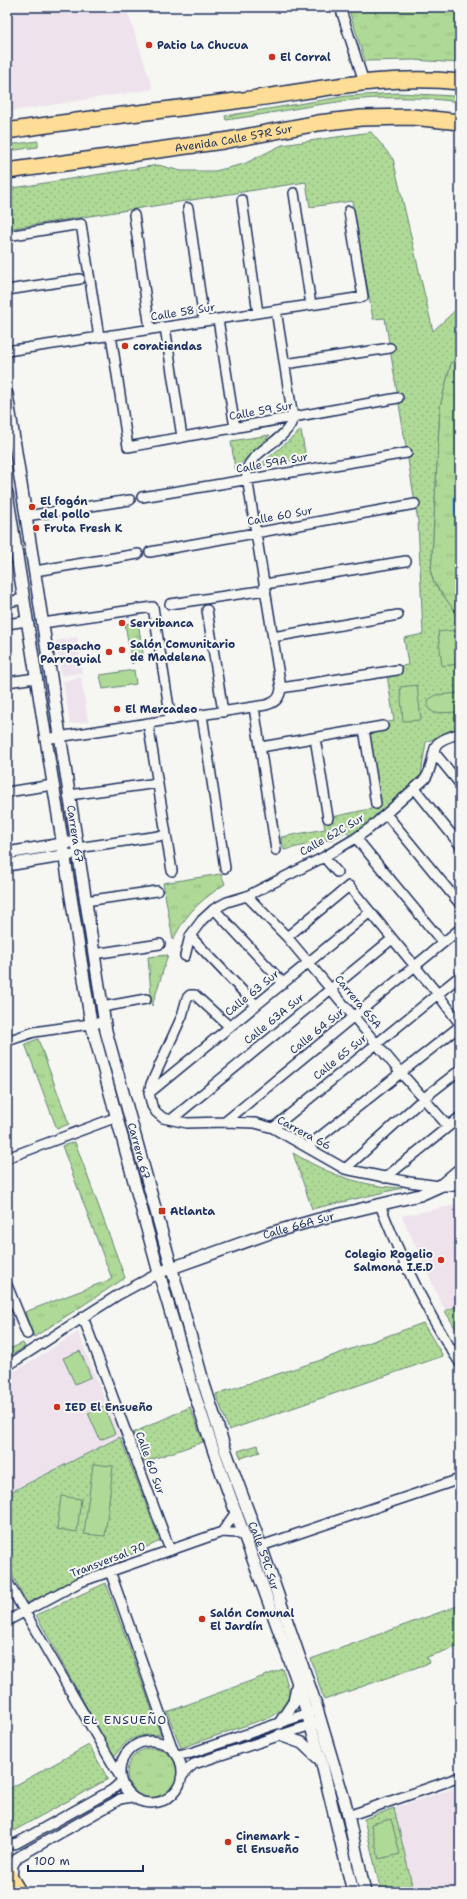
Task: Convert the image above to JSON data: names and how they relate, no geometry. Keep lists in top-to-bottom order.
{
  "streets": {
    "highway": ["Avenida Calle 57R Sur"],
    "street": [
      "Calle 58 Sur",
      "Calle 59 Sur",
      "Calle 59A Sur",
      "Calle 60 Sur",
      "Carrera 67",
      "Calle 62C Sur",
      "Calle 63 Sur",
      "Carrera 65A",
      "Calle 63A Sur",
      "Calle 64 Sur",
      "Calle 65 Sur",
      "Carrera 66",
      "Calle 66A Sur",
      "Calle 59C Sur",
      "Transversal 70"
    ]
  },
  "crossings": [
    ["Calle 58 Sur", "Calle 59 Sur"],
    ["Calle 60 Sur", "Transversal 70"],
    ["Carrera 67", "Calle 66A Sur"],
    ["Carrera 67", "Calle 59C Sur"],
    ["Calle 62C Sur", "Carrera 65A"],
    ["Calle 63 Sur", "Carrera 65A"],
    ["Calle 63 Sur", "Carrera 66"],
    ["Carrera 65A", "Calle 63A Sur"],
    ["Carrera 65A", "Calle 64 Sur"],
    ["Carrera 65A", "Calle 65 Sur"],
    ["Calle 63A Sur", "Carrera 66"],
    ["Calle 64 Sur", "Carrera 66"],
    ["Calle 65 Sur", "Carrera 66"],
    ["Carrera 66", "Calle 66A Sur"],
    ["Calle 66A Sur", "Calle 59C Sur"],
    ["Calle 59C Sur", "Transversal 70"]
  ],
  "districts": ["EL ENSUEÑO"],
  "places": {
    "other": [
      "Patio La Chucua",
      "El Corral",
      "coratiendas",
      "El fogón del pollo",
      "Fruta Fresh K",
      "Servibanca",
      "Salón Comunitario de Madelena",
      "Despacho Parroquial",
      "El Mercadeo",
      "Colegio Rogelio Salmona I.E.D",
      "IED El Ensueño",
      "Salón Comunal El Jardín",
      "Cinemark - El Ensueño"
    ],
    "transit": ["Atlanta"]
  },
  "scale_bar": "100 m"
}
